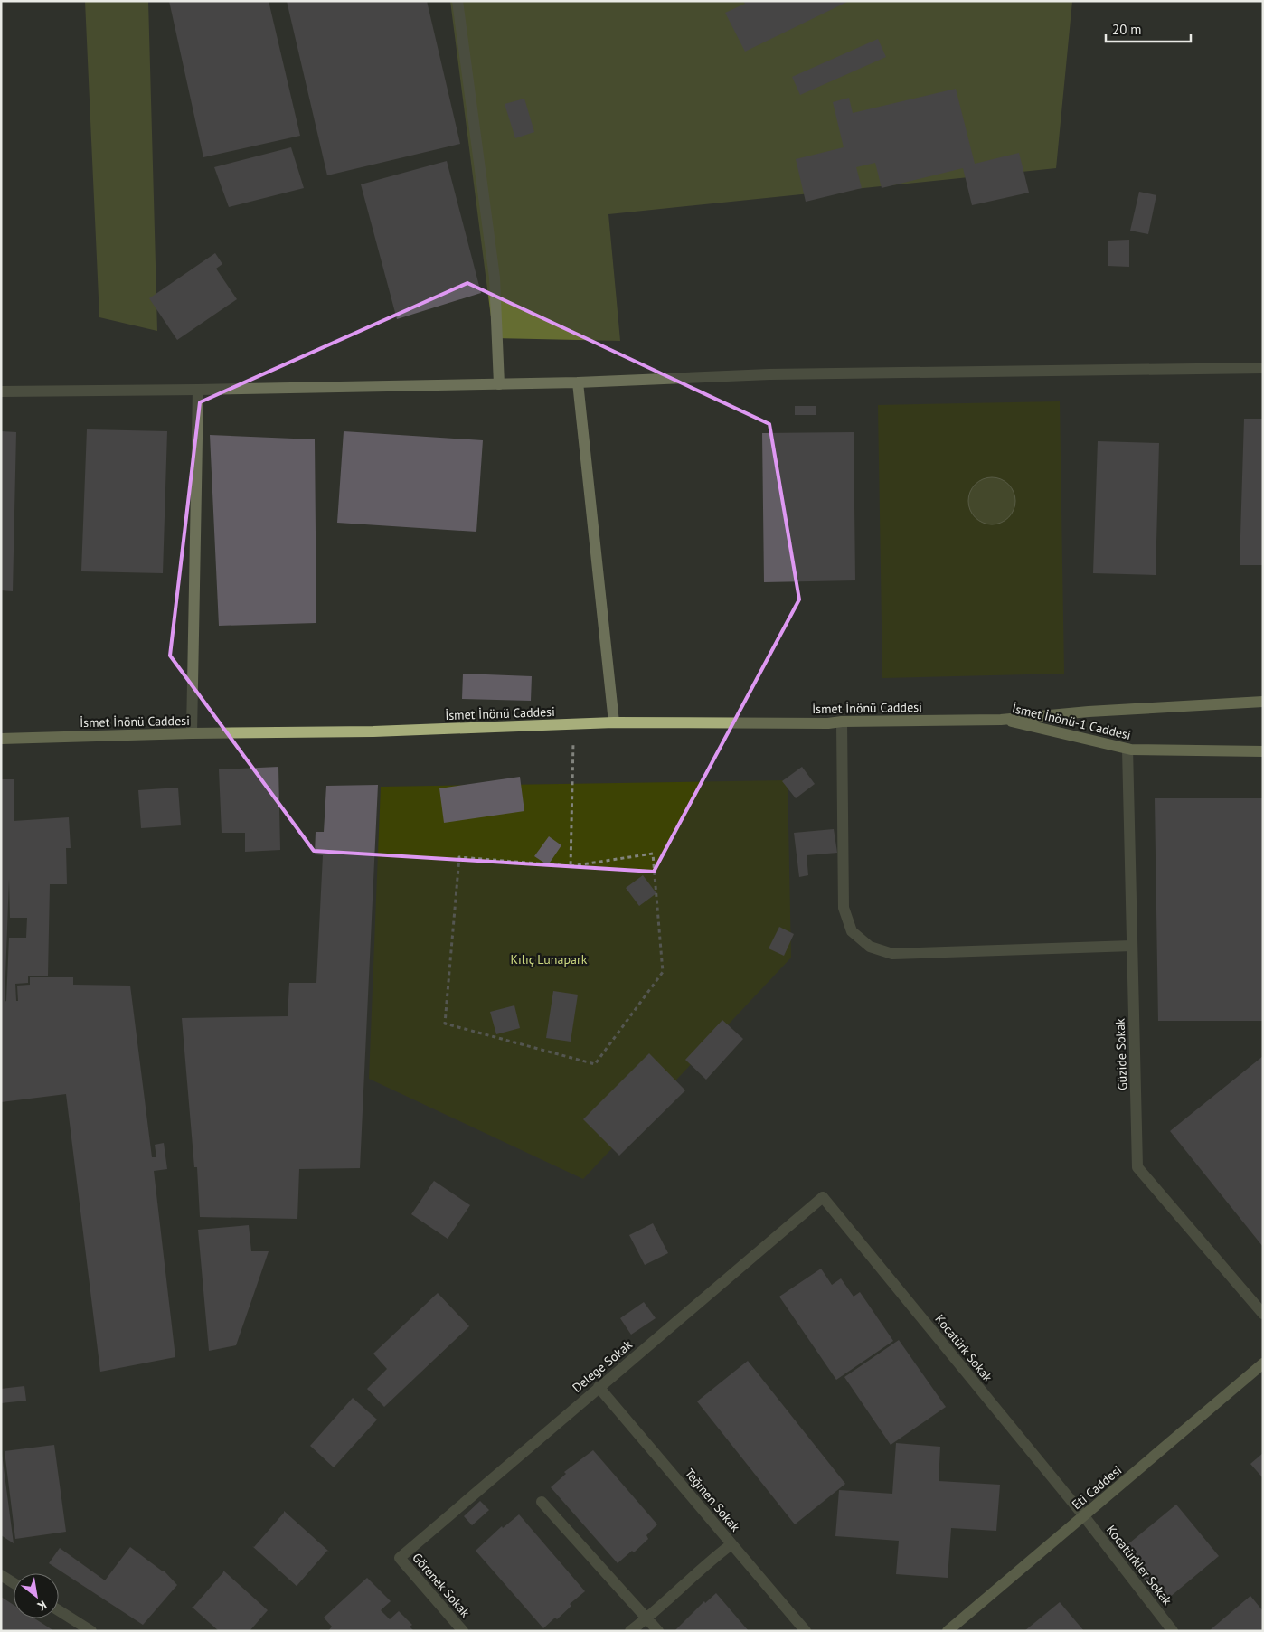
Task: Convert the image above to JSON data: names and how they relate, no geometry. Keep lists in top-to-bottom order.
{
  "streets": {
    "main road": ["İsmet İnönü Caddesi", "İsmet İnönü-1 Caddesi", "Eti Caddesi"],
    "street": [
      "Güzide Sokak",
      "Kocatürk Sokak",
      "Delege Sokak",
      "Teğmen Sokak",
      "Kocatürkler Sokak",
      "Görenek Sokak"
    ]
  },
  "crossings": [
    ["İsmet İnönü Caddesi", "İsmet İnönü-1 Caddesi"],
    ["İsmet İnönü-1 Caddesi", "Güzide Sokak"],
    ["Kocatürk Sokak", "Delege Sokak"],
    ["Kocatürk Sokak", "Eti Caddesi"],
    ["Kocatürk Sokak", "Kocatürkler Sokak"],
    ["Delege Sokak", "Teğmen Sokak"],
    ["Delege Sokak", "Görenek Sokak"],
    ["Eti Caddesi", "Kocatürkler Sokak"]
  ],
  "parks": ["Kılıç Lunapark"],
  "scale_bar": "20 m",
  "north": "bottom right"
}
